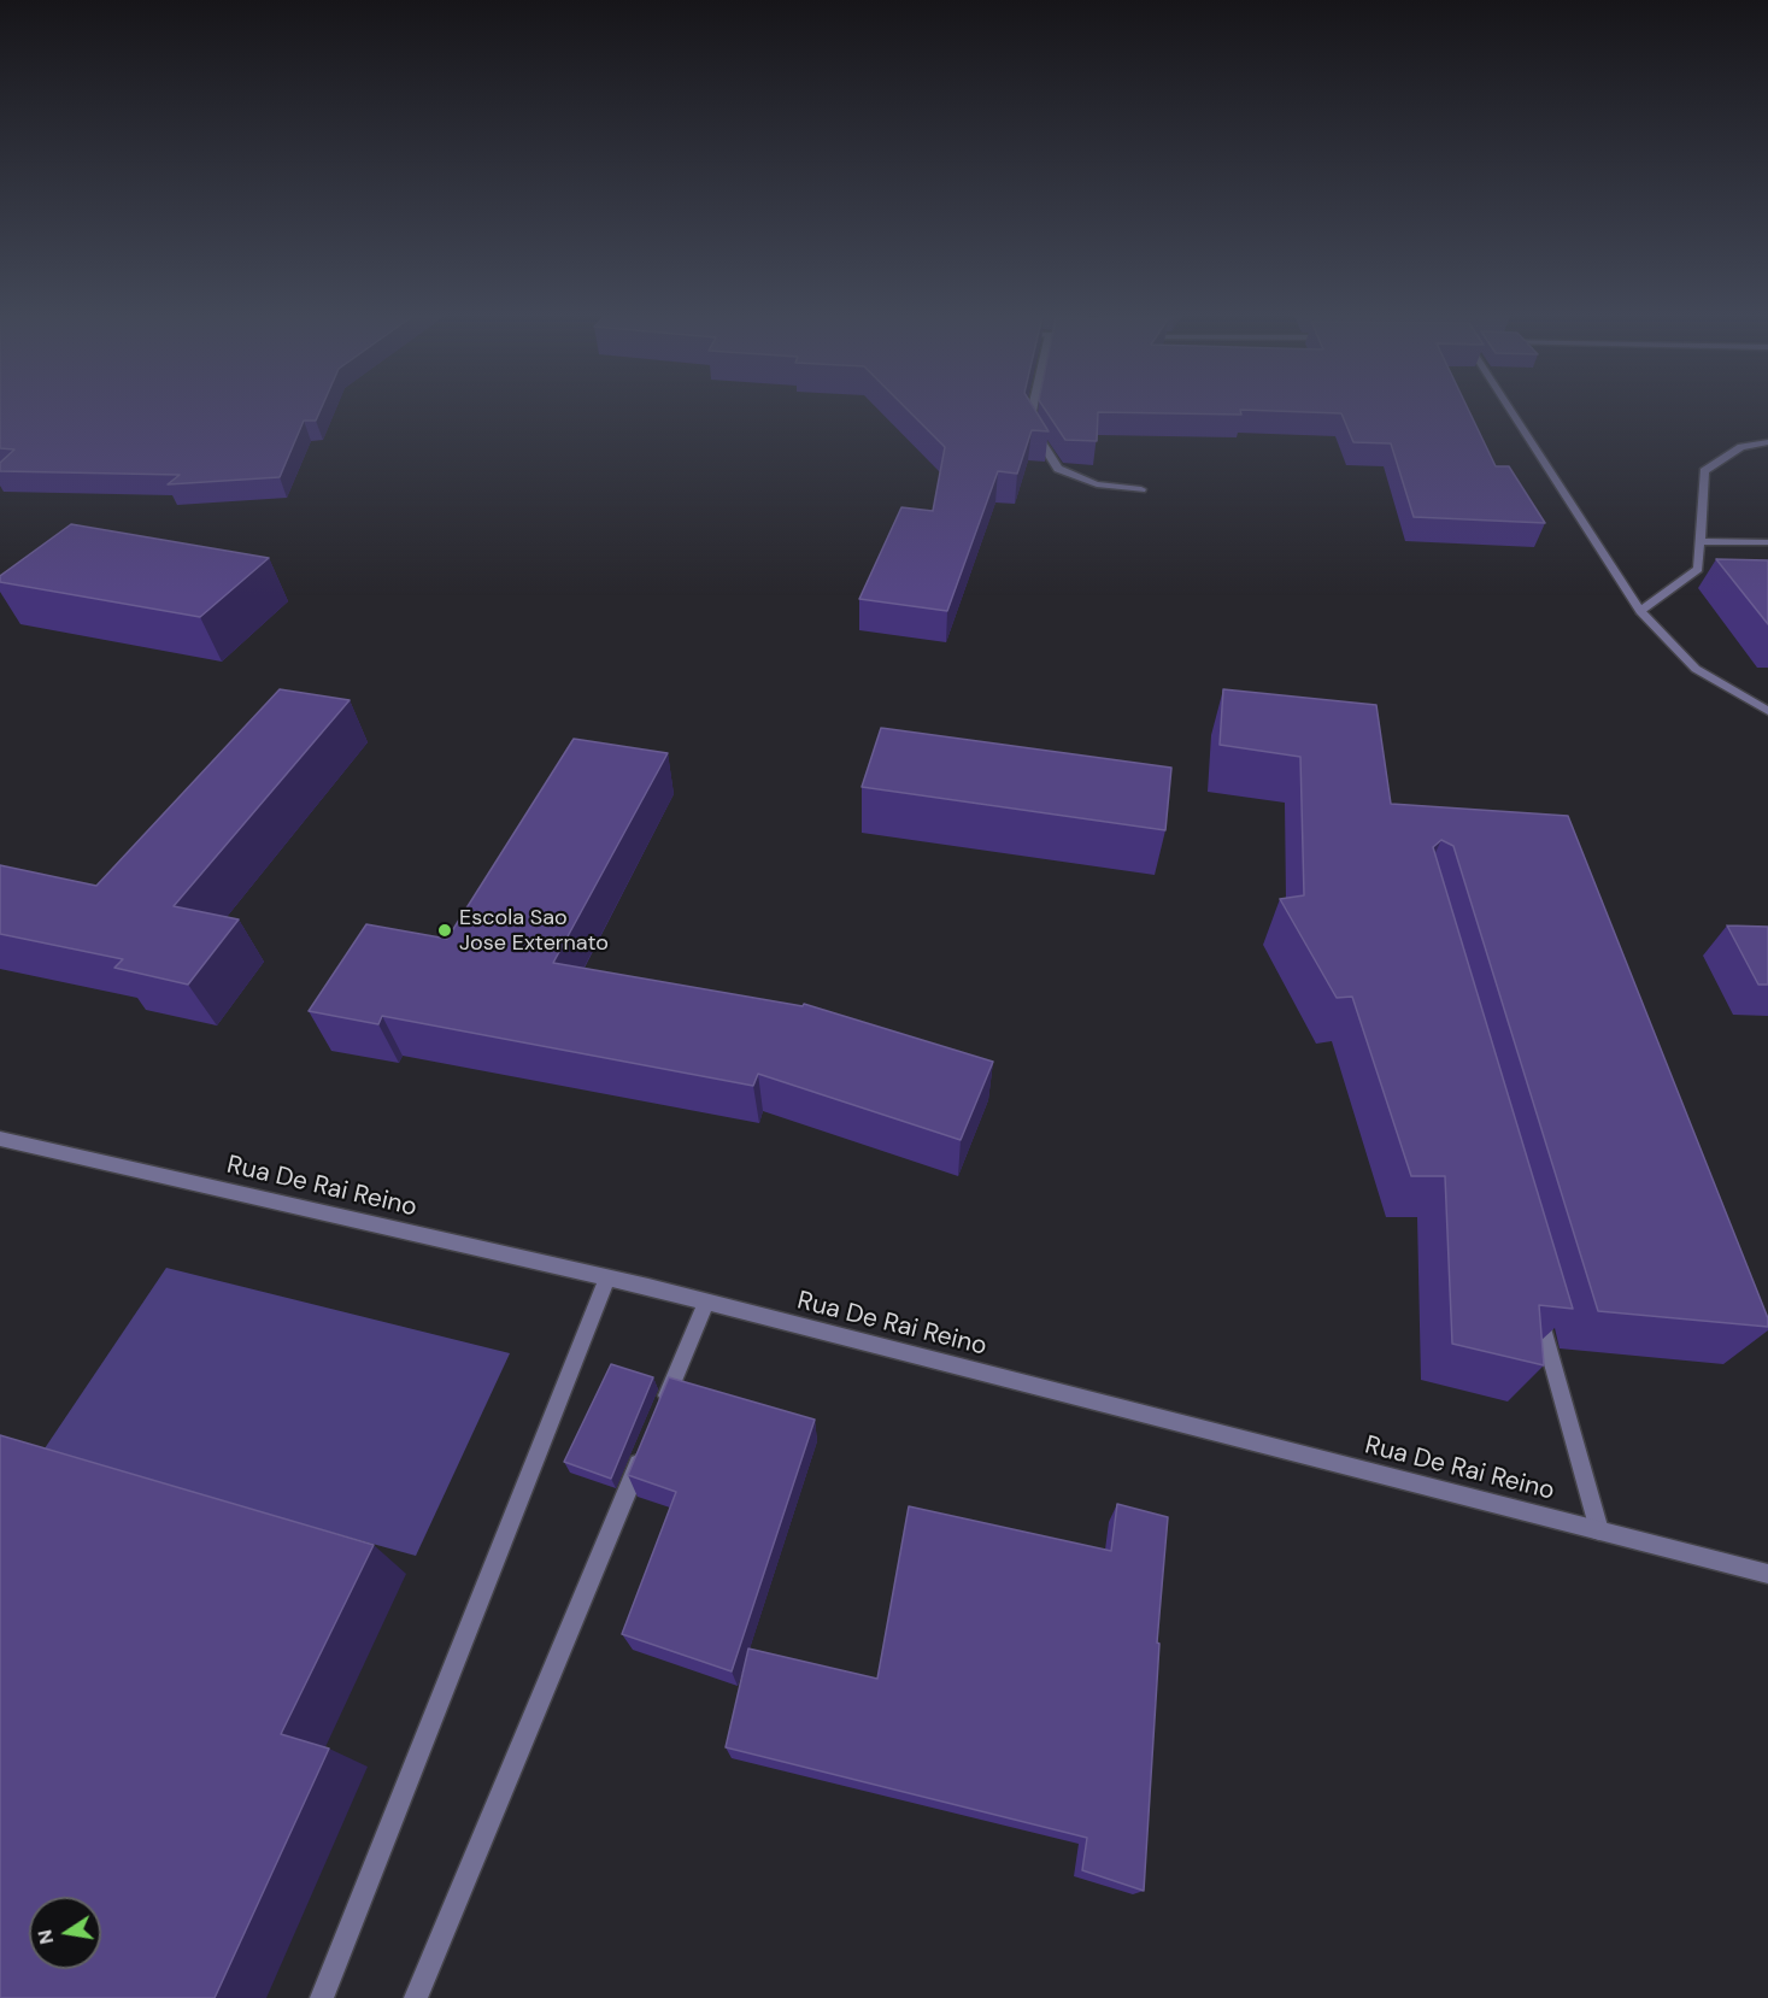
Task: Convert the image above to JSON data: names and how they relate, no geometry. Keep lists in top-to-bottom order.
{
  "streets": {
    "street": ["Rua De Rai Reino"]
  },
  "places": ["Escola Sao Jose Externato"],
  "north": "left"
}
